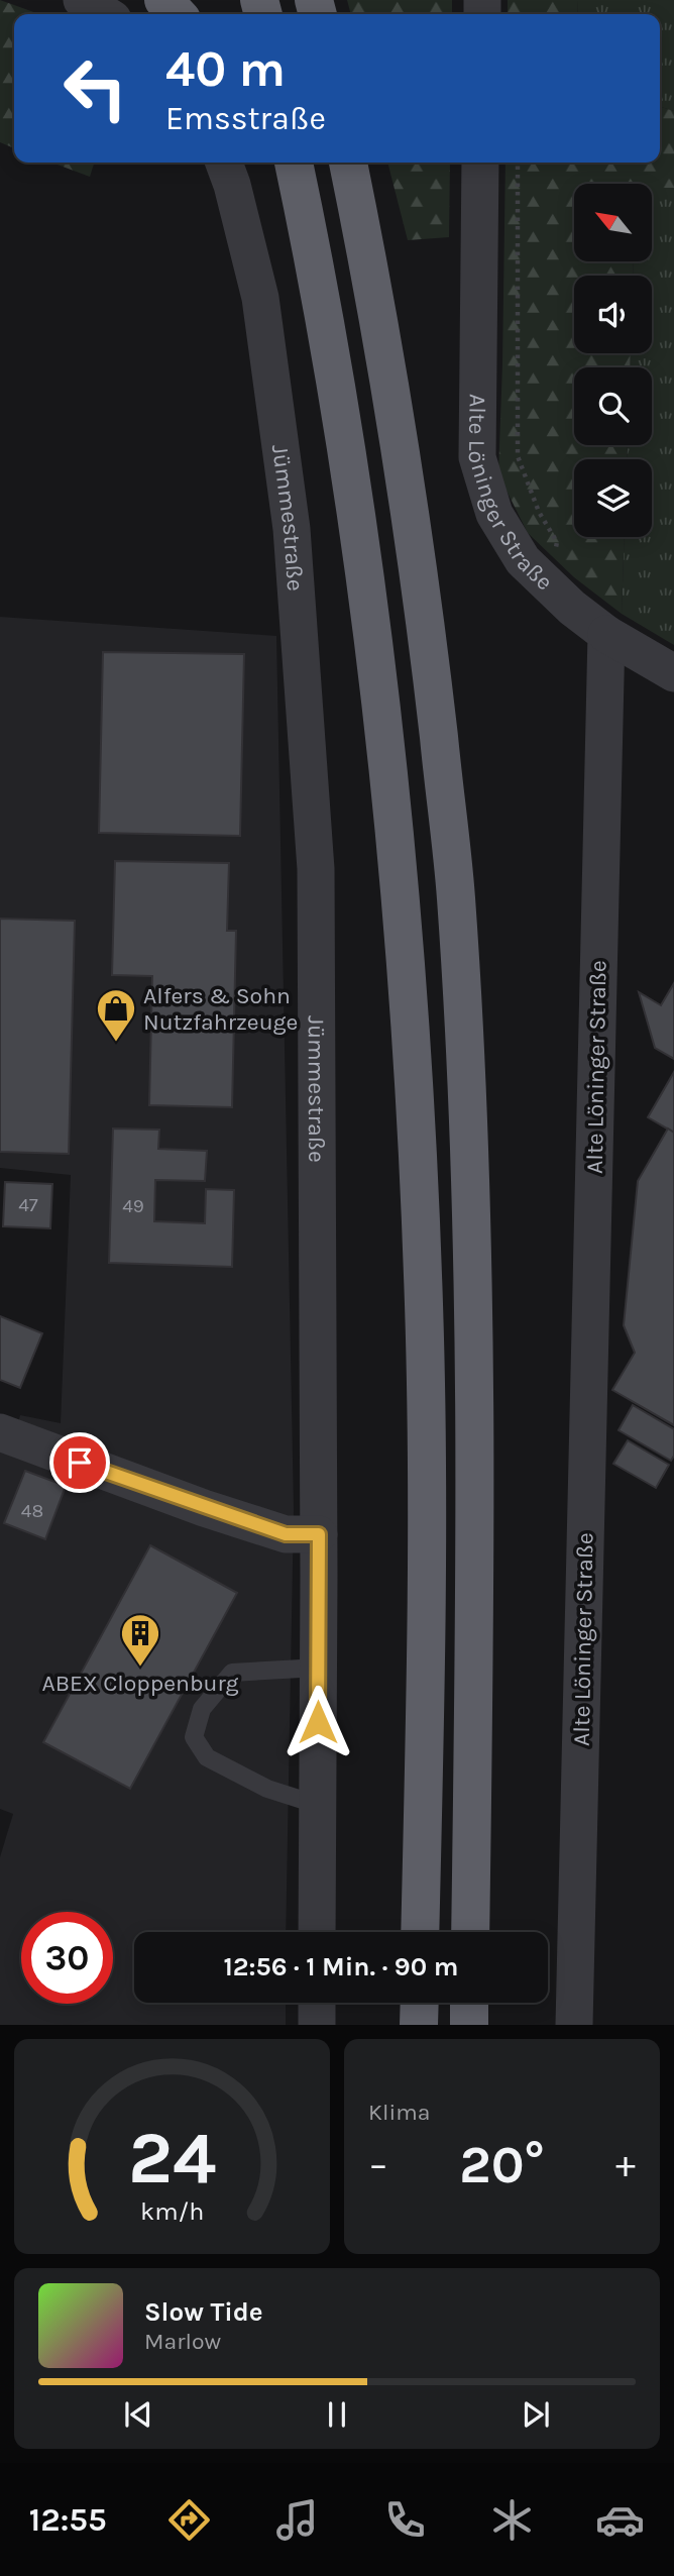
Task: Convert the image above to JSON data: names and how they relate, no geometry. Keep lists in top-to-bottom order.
{
  "streets": {
    "street": ["Alte Löninger Straße", "Jümmestraße"]
  },
  "places": {
    "shop": ["Alfers & Sohn Nutzfahrzeuge"],
    "building": ["ABEX Cloppenburg"]
  },
  "house_numbers": ["47", "49", "48"],
  "north": "top left",
  "page": {
    "turn": ["40 m", "Emsstraße"],
    "limit": "30",
    "trip": "12:56 · 1 Min. · 90 m",
    "tile": "Klima",
    "heat": ["−", "20°", "+"],
    "song": ["Slow Tide", "Marlow"],
    "tabs": "12:55",
    "gauge": ["24", "km/h"]
  }
}
